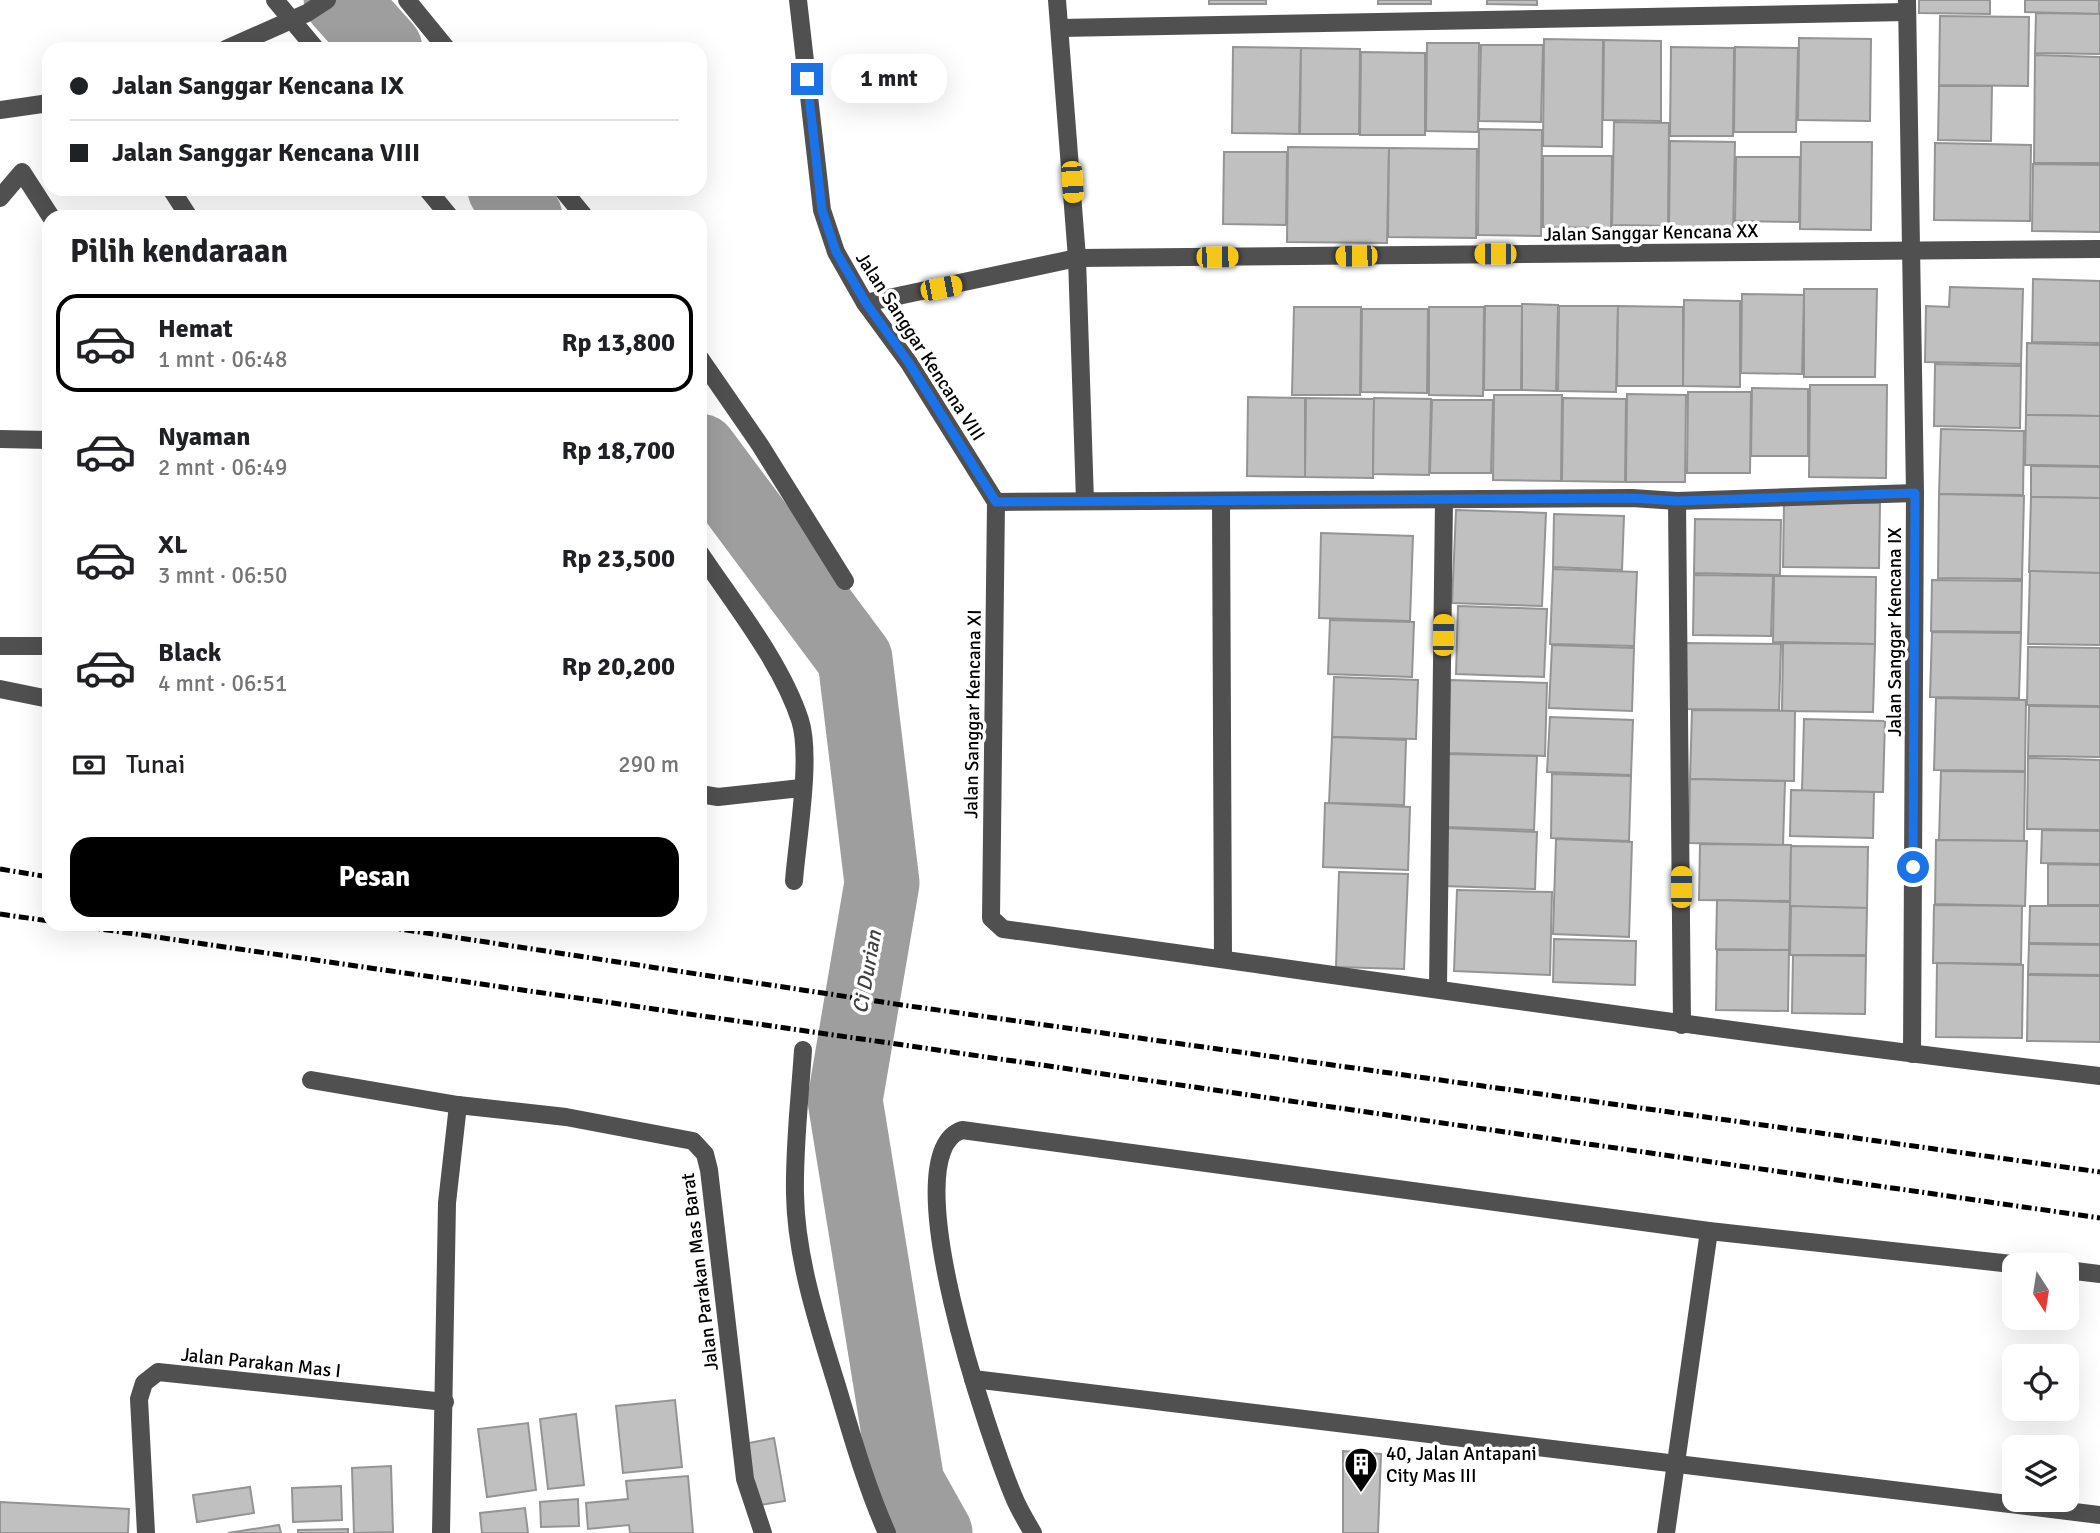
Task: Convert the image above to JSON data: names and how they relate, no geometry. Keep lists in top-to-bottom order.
{
  "streets": {
    "street": [
      "Jalan Sanggar Kencana XX",
      "Jalan Sanggar Kencana VIII",
      "Jalan Sanggar Kencana IX",
      "Jalan Sanggar Kencana XI",
      "Jalan Parakan Mas Barat",
      "Jalan Parakan Mas I"
    ]
  },
  "crossings": [
    ["Jalan Sanggar Kencana XX", "Jalan Sanggar Kencana VIII"],
    ["Jalan Sanggar Kencana XX", "Jalan Sanggar Kencana IX"],
    ["Jalan Sanggar Kencana VIII", "Jalan Sanggar Kencana XI"]
  ],
  "water": ["Ci Durian"],
  "places": {
    "building": ["40, Jalan Antapani City Mas III"]
  },
  "north": "bottom",
  "page": {
    "banner": ["Jalan Sanggar Kencana IX", "Jalan Sanggar Kencana VIII"],
    "bubble": "1 mnt",
    "heading": "Pilih kendaraan",
    "list": [
      {
        "name": "Hemat",
        "note": "1 mnt · 06:48",
        "value": "Rp 13,800"
      },
      {
        "name": "Nyaman",
        "note": "2 mnt · 06:49",
        "value": "Rp 18,700"
      },
      {
        "name": "XL",
        "note": "3 mnt · 06:50",
        "value": "Rp 23,500"
      },
      {
        "name": "Black",
        "note": "4 mnt · 06:51",
        "value": "Rp 20,200"
      }
    ],
    "pay": ["Tunai", "290 m"],
    "buttons": "Pesan"
  }
}
